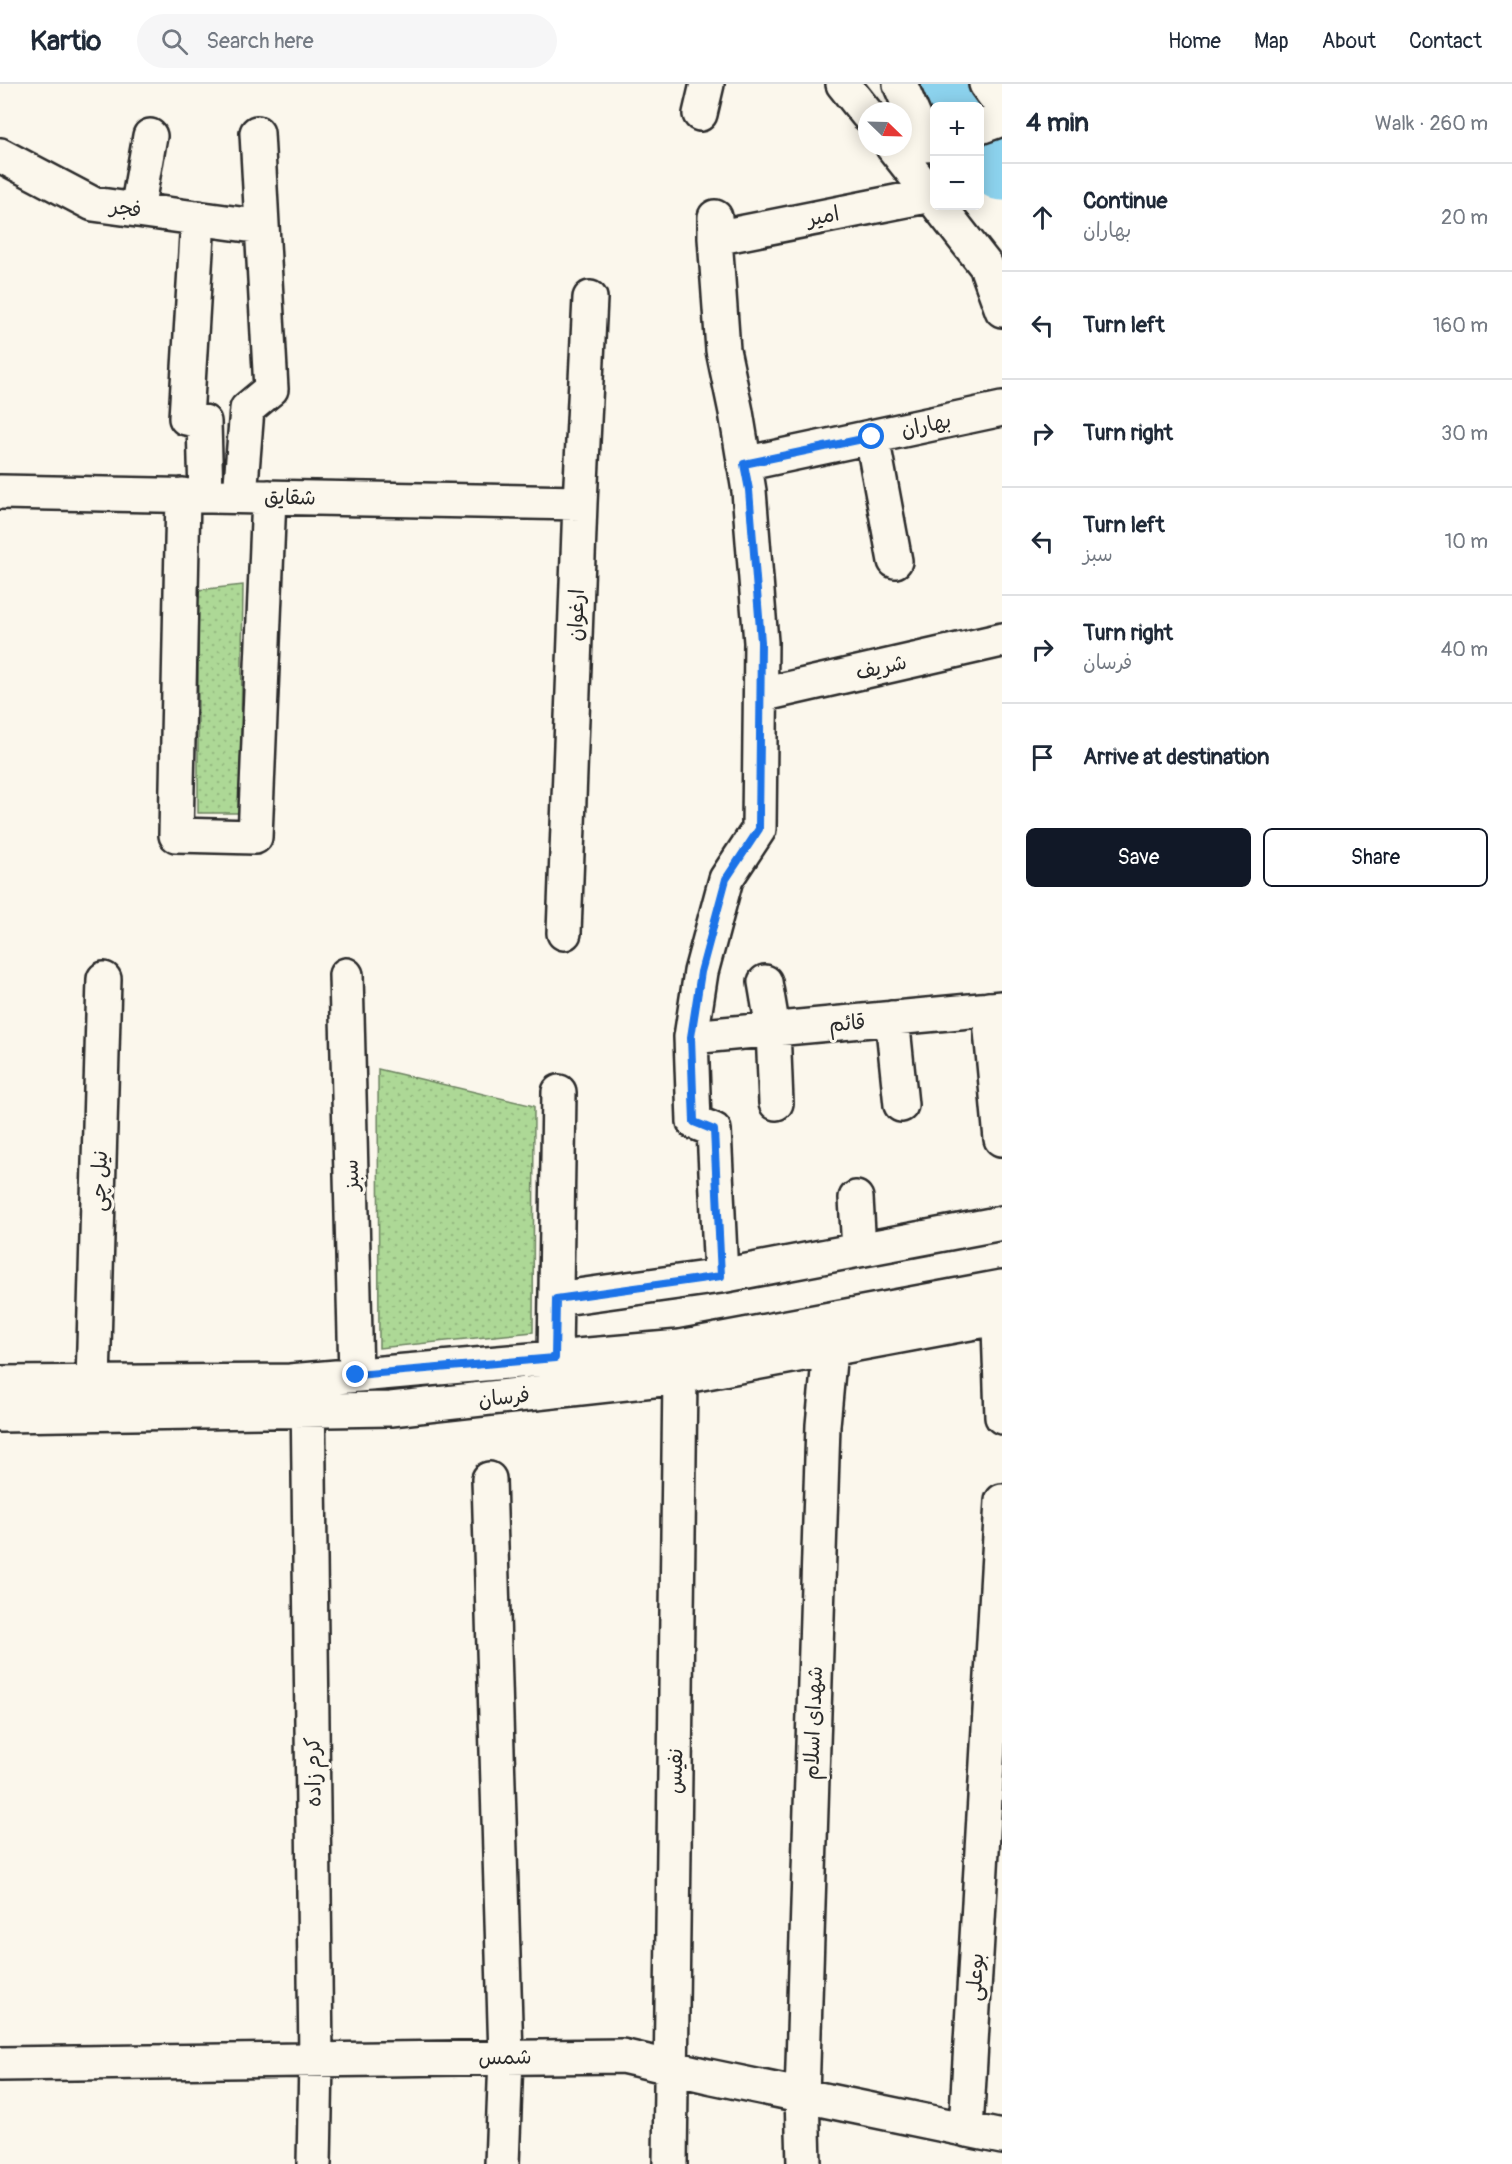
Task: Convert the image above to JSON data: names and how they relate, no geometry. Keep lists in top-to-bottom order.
{
  "streets": {
    "street": [
      "فجر",
      "امیر",
      "بهاران",
      "شقایق",
      "ارغوان",
      "شریف",
      "قائم",
      "سبز",
      "نیل چی",
      "فرسان",
      "شهدای اسلام",
      "نفیس",
      "کرم زاده",
      "بوعلی",
      "شمس"
    ]
  },
  "crossings": [
    ["امیر", "بهاران"],
    ["شقایق", "ارغوان"],
    ["سبز", "فرسان"],
    ["نیل چی", "فرسان"],
    ["فرسان", "شهدای اسلام"],
    ["فرسان", "نفیس"],
    ["فرسان", "کرم زاده"],
    ["شهدای اسلام", "شمس"],
    ["نفیس", "شمس"],
    ["کرم زاده", "شمس"],
    ["بوعلی", "شمس"]
  ],
  "north": "bottom right",
  "page": {
    "header": "Kartio",
    "search": "Search here",
    "nav": [
      "Home",
      "Map",
      "About",
      "Contact"
    ],
    "heading": ["4 min", "Walk · 260 m"],
    "map_buttons": ["+", "−"],
    "list": [
      ["Continue", "بهاران", "20 m"],
      ["Turn left", "160 m"],
      ["Turn right", "30 m"],
      ["Turn left", "سبز", "10 m"],
      ["Turn right", "فرسان", "40 m"],
      "Arrive at destination"
    ],
    "buttons": ["Save", "Share"]
  }
}
